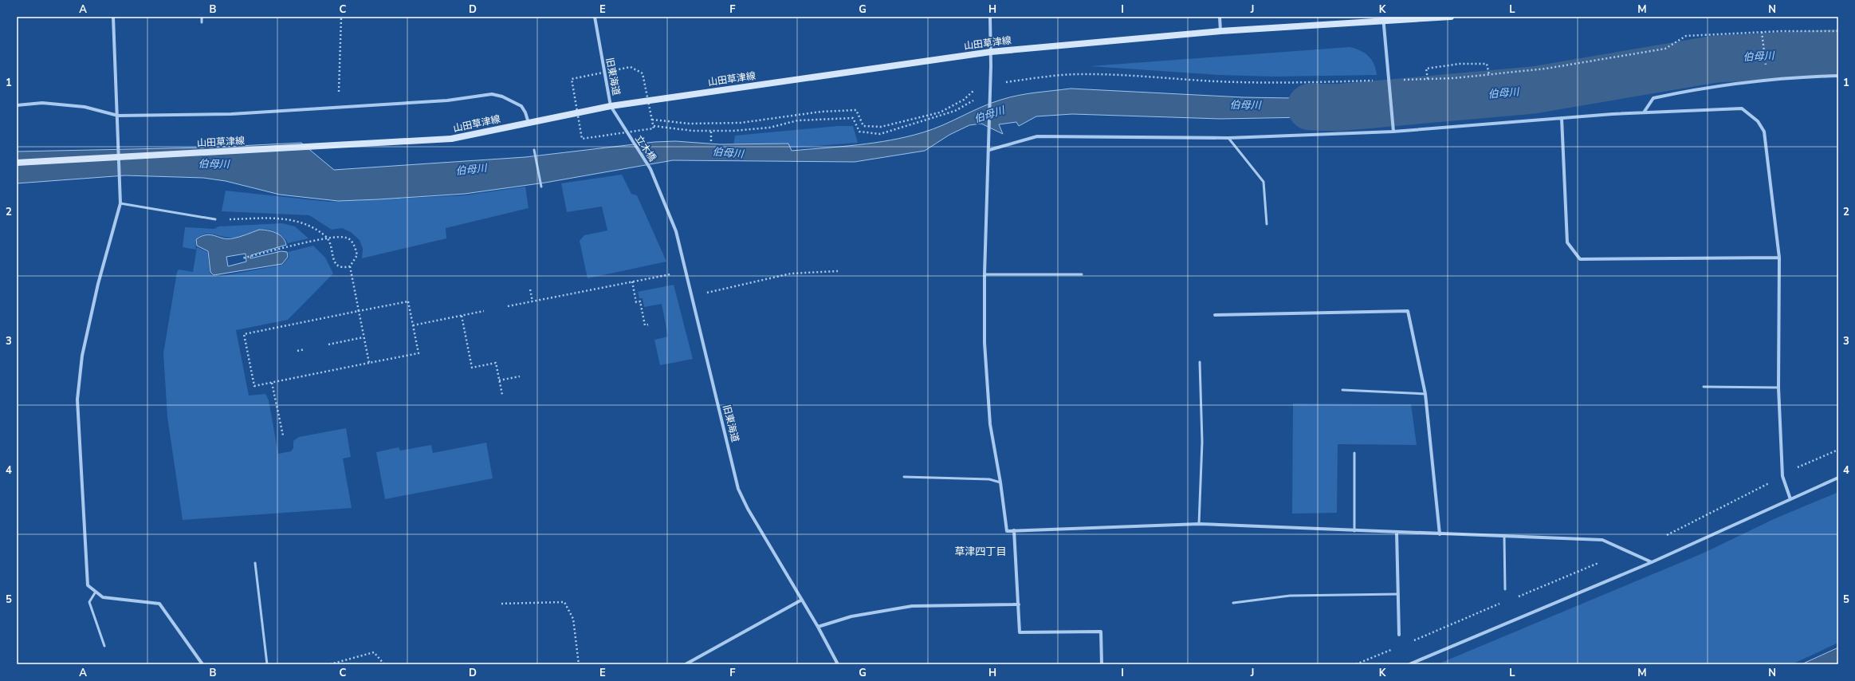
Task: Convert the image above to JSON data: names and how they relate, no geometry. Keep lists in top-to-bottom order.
{
  "streets": {
    "main road": ["山田草津線"],
    "street": ["旧東海道", "立木橋"]
  },
  "crossings": [
    ["山田草津線", "旧東海道"],
    ["旧東海道", "立木橋"]
  ],
  "districts": ["草津四丁目"],
  "water": ["伯母川"],
  "grid": {
    "columns": [
      "A",
      "B",
      "C",
      "D",
      "E",
      "F",
      "G",
      "H",
      "I",
      "J",
      "K",
      "L",
      "M",
      "N"
    ],
    "rows": [
      "1",
      "2",
      "3",
      "4",
      "5"
    ]
  }
}
